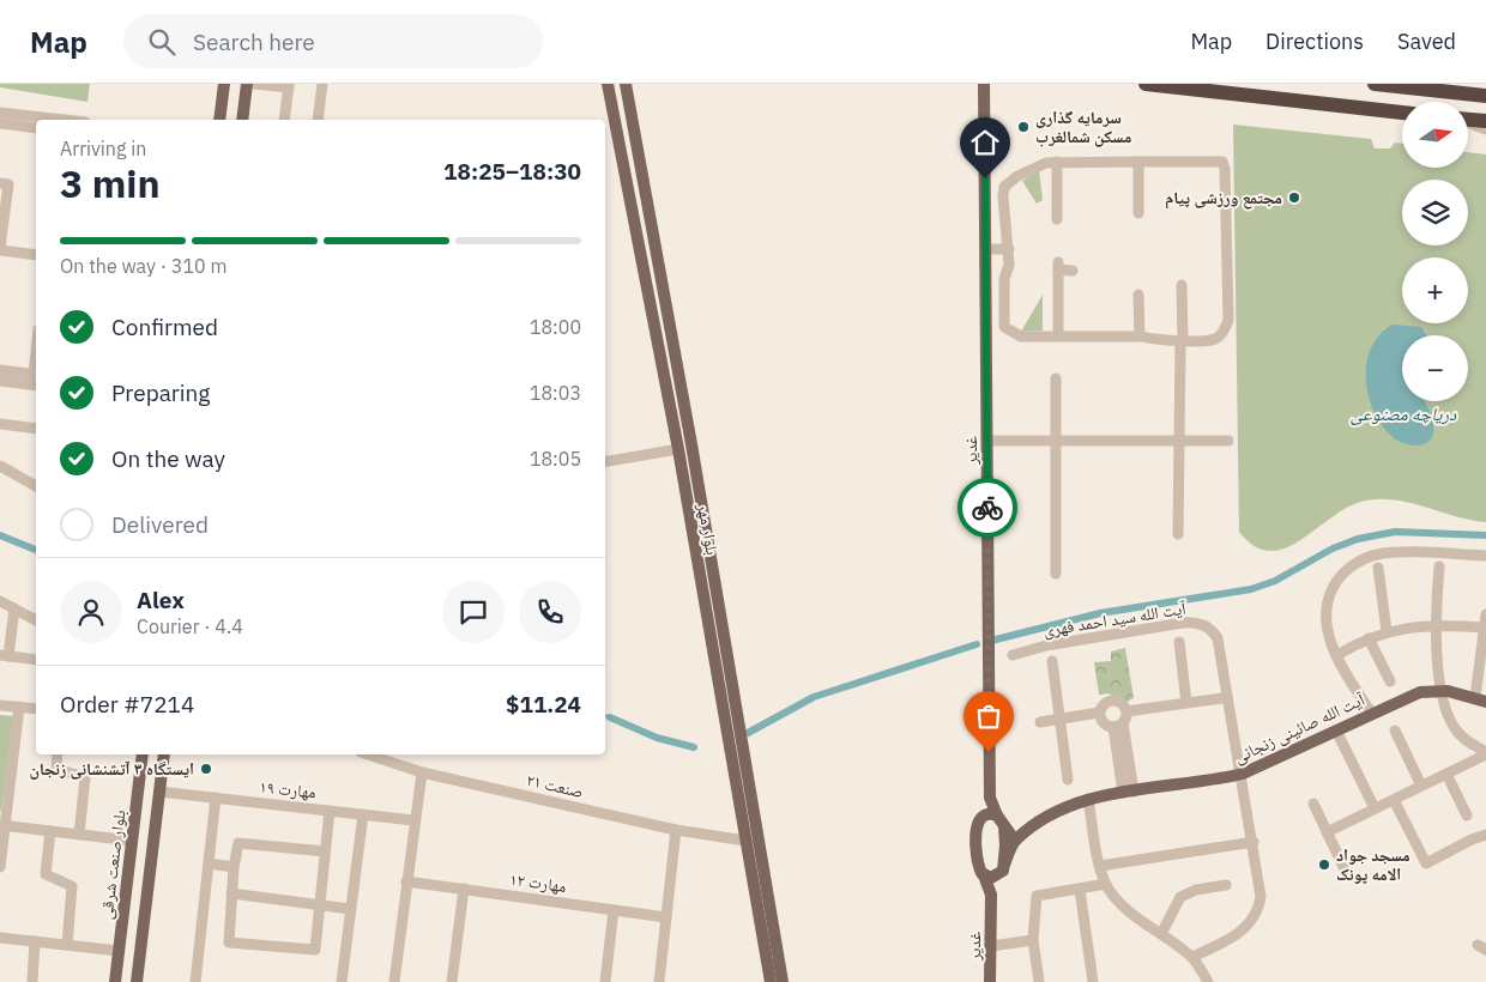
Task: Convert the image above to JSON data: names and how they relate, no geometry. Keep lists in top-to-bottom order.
{
  "streets": {
    "main road": [
      "غدیر",
      "بلوار مهر",
      "آیت الله صائینی زنجانی",
      "بلوار صنعت شرقی"
    ],
    "street": [
      "آیت الله سید احمد فهری",
      "صنعت ۲۱",
      "مهارت ۱۹",
      "مهارت ۱۲"
    ]
  },
  "crossings": [
    ["غدیر", "آیت الله صائینی زنجانی"],
    ["بلوار مهر", "صنعت ۲۱"],
    ["آیت الله سید احمد فهری", "آیت الله صائینی زنجانی"]
  ],
  "water": ["دریاچه مصنوعی"],
  "places": [
    "سرمایه گذاری مسکن شمالغرب",
    "مجتمع ورزشی پیام",
    "ایستگاه ۳ آتشنشانی زنجان",
    "مسجد جواد الامه پونک"
  ],
  "north": "right",
  "page": {
    "header": "Map",
    "search": "Search here",
    "nav": ["Map", "Directions", "Saved"],
    "map_buttons": ["+", "−"],
    "heading": ["3 min", "Arriving in", "18:25–18:30"],
    "panel": [
      "Alex",
      "Courier · 4.4",
      "Order #7214",
      "$11.24"
    ],
    "bar": "On the way · 310 m",
    "list": [
      ["Confirmed", "18:00"],
      ["Preparing", "18:03"],
      ["On the way", "18:05"],
      "Delivered"
    ]
  }
}
